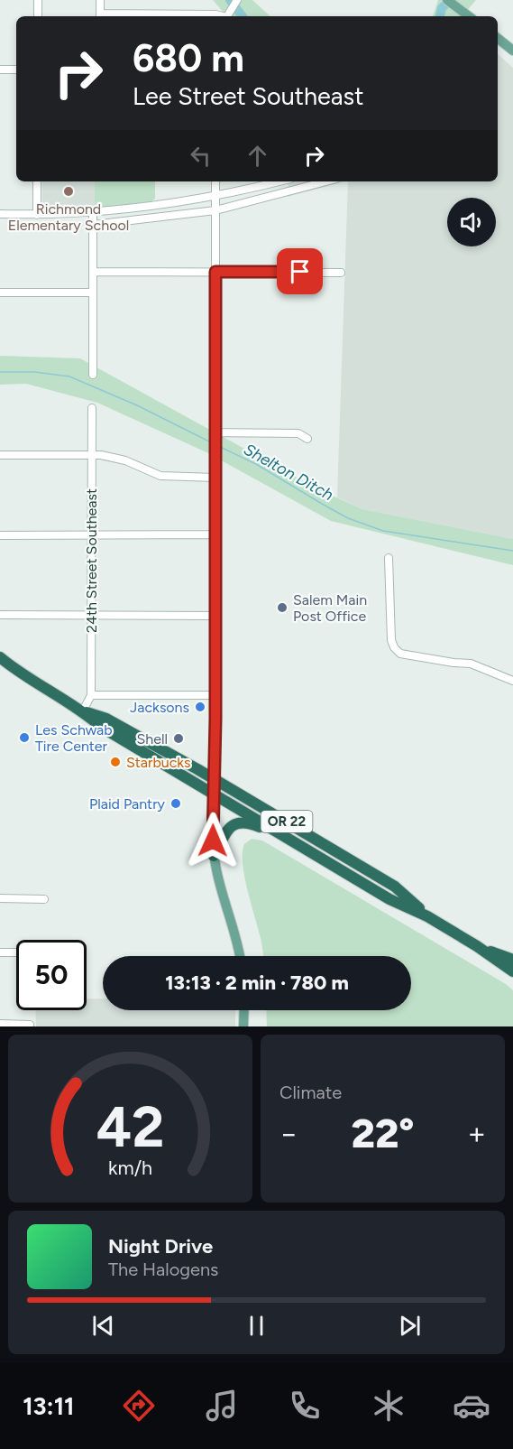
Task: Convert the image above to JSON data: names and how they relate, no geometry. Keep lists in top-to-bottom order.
{
  "streets": {
    "highway": ["OR 22"],
    "street": ["24th Street Southeast"]
  },
  "crossings": [
    ["24th Street Southeast", "OR 22"]
  ],
  "water": ["Shelton Ditch"],
  "places": [
    "Richmond Elementary School",
    "Salem Main Post Office",
    "Jacksons",
    "Les Schwab Tire Center",
    "Shell",
    "Starbucks",
    "Plaid Pantry"
  ],
  "page": {
    "turn": ["680 m", "Lee Street Southeast"],
    "limit": "50",
    "trip": "13:13 · 2 min · 780 m",
    "tile": "Climate",
    "heat": ["−", "22°", "+"],
    "song": ["Night Drive", "The Halogens"],
    "tabs": "13:11",
    "gauge": ["42", "km/h"]
  }
}
